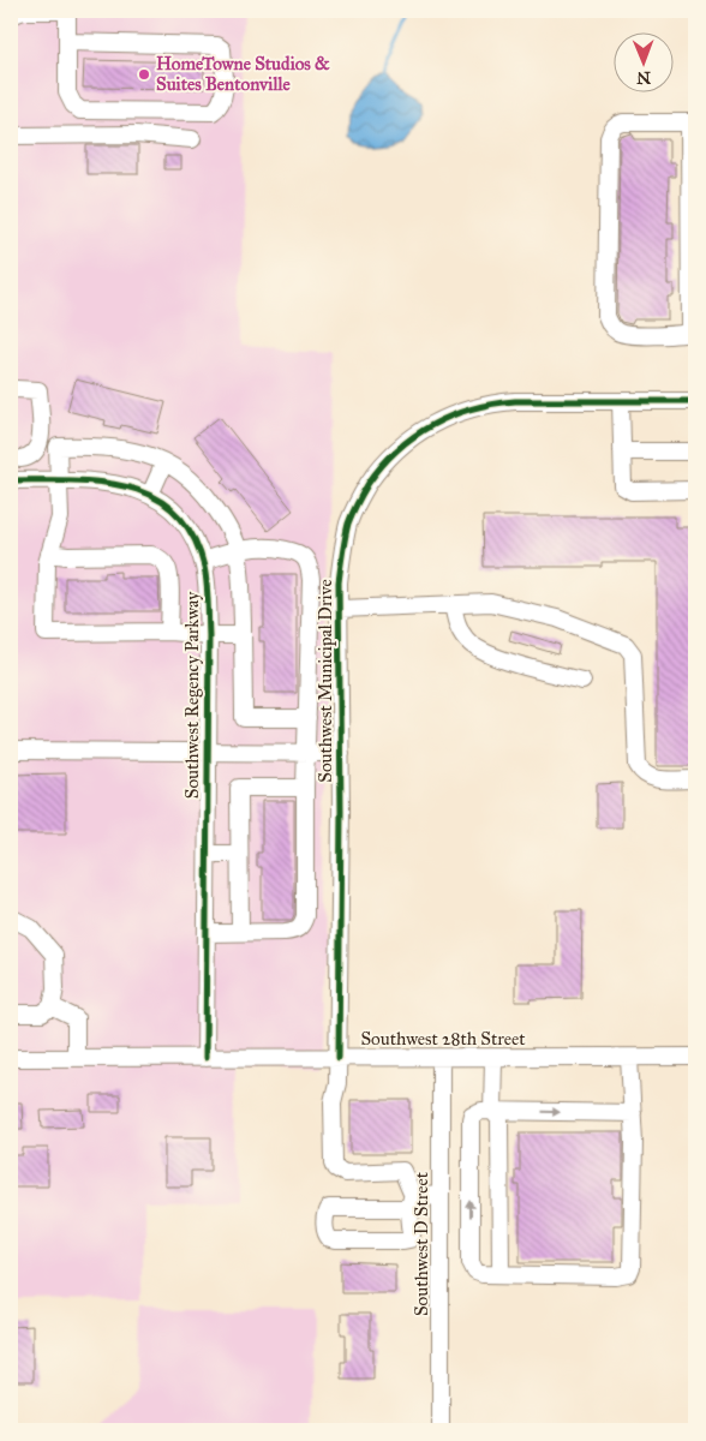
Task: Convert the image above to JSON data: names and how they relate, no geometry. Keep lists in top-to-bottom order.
{
  "streets": {
    "street": [
      "Southwest Municipal Drive",
      "Southwest Regency Parkway",
      "Southwest 28th Street",
      "Southwest D Street"
    ]
  },
  "crossings": [
    ["Southwest Municipal Drive", "Southwest 28th Street"],
    ["Southwest Regency Parkway", "Southwest 28th Street"],
    ["Southwest 28th Street", "Southwest D Street"]
  ],
  "places": ["HomeTowne Studios & Suites Bentonville"],
  "north": "bottom"
}
